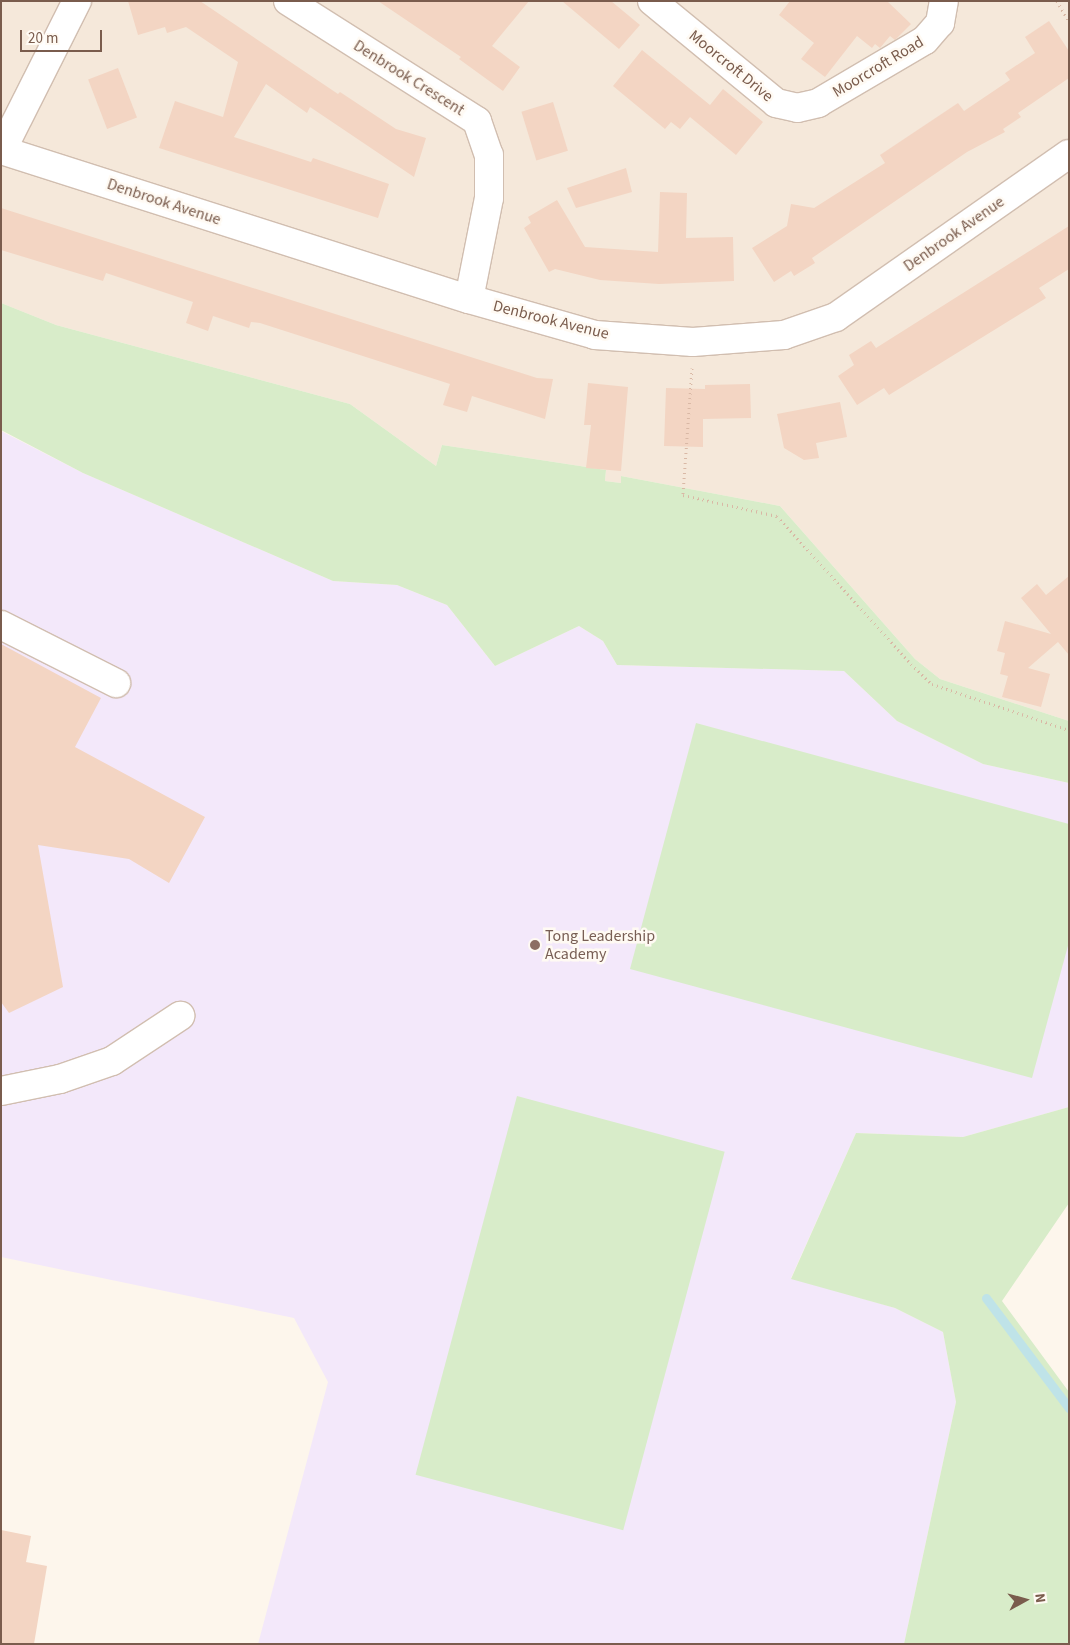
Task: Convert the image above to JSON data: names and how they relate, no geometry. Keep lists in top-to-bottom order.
{
  "streets": {
    "street": [
      "Moorcroft Drive",
      "Moorcroft Road",
      "Denbrook Crescent",
      "Denbrook Avenue"
    ]
  },
  "crossings": [
    ["Moorcroft Drive", "Moorcroft Road"],
    ["Denbrook Crescent", "Denbrook Avenue"]
  ],
  "places": ["Tong Leadership Academy"],
  "scale_bar": "20 m",
  "north": "right"
}
